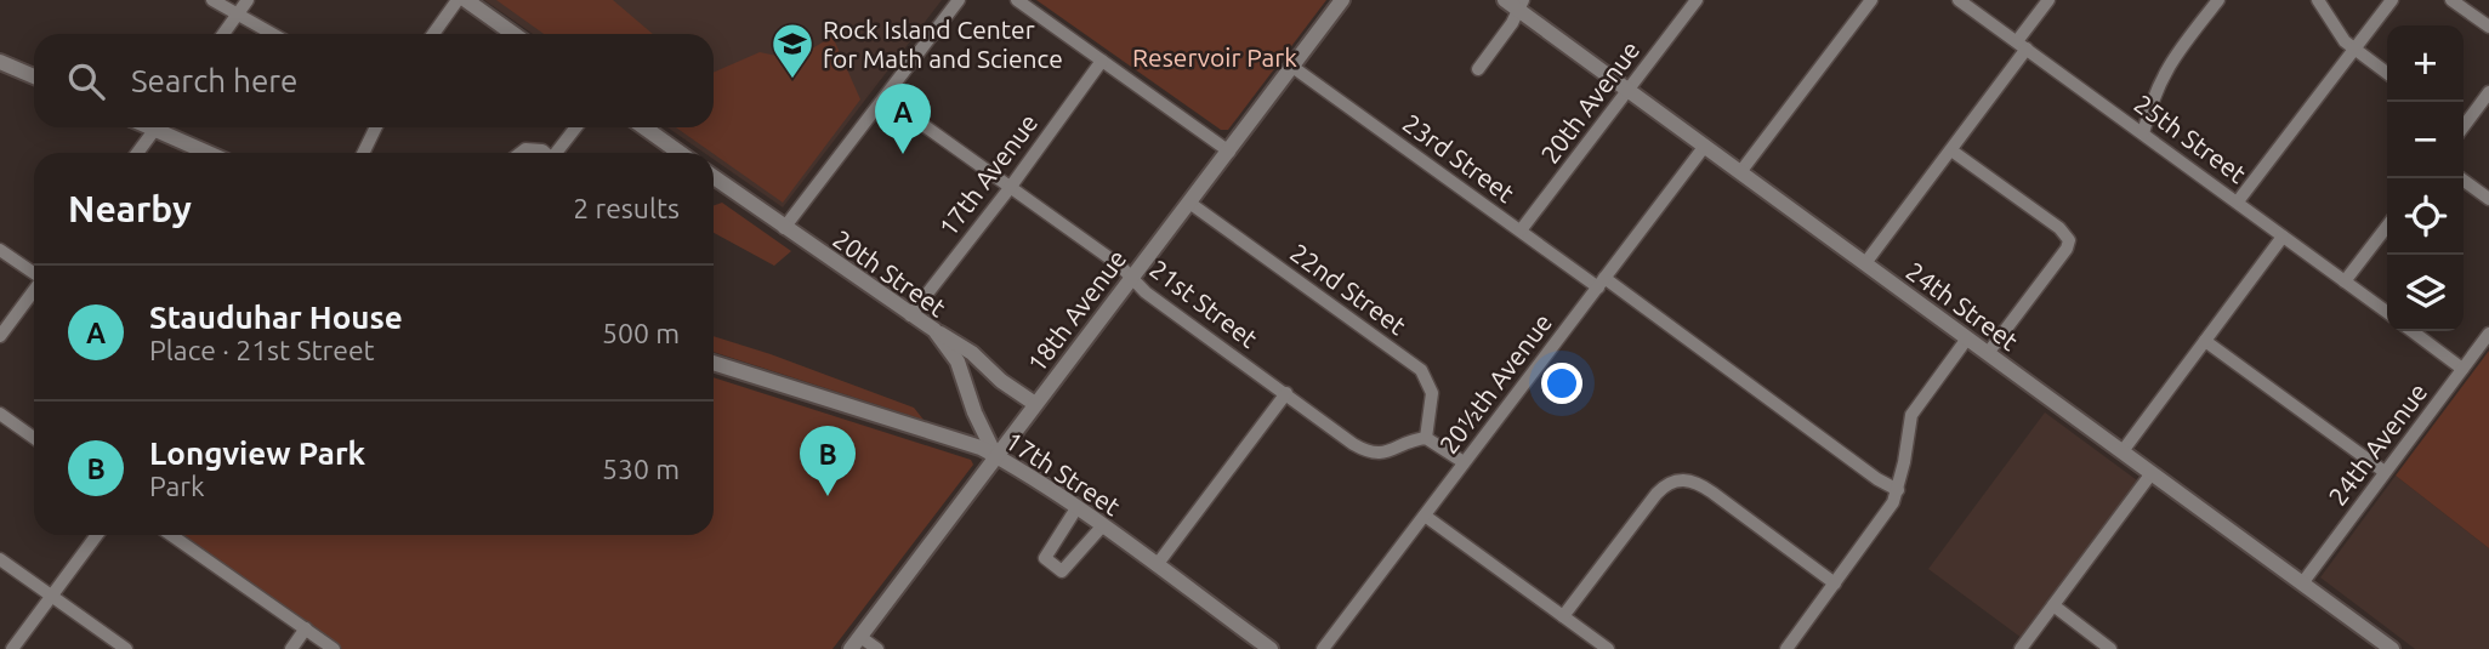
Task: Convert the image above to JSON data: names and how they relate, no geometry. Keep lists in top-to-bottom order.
{
  "streets": {
    "street": [
      "20th Avenue",
      "25th Street",
      "23rd Street",
      "17th Avenue",
      "20th Street",
      "22nd Street",
      "21st Street",
      "24th Street",
      "18th Avenue",
      "20½th Avenue",
      "24th Avenue",
      "17th Street"
    ]
  },
  "crossings": [
    ["20th Avenue", "23rd Street"],
    ["20th Avenue", "24th Street"],
    ["23rd Street", "18th Avenue"],
    ["23rd Street", "20½th Avenue"],
    ["17th Avenue", "20th Street"],
    ["17th Avenue", "21st Street"],
    ["20th Street", "18th Avenue"],
    ["20th Street", "17th Street"],
    ["22nd Street", "21st Street"],
    ["22nd Street", "18th Avenue"],
    ["21st Street", "18th Avenue"],
    ["24th Street", "20½th Avenue"],
    ["24th Street", "24th Avenue"],
    ["18th Avenue", "17th Street"]
  ],
  "parks": ["Reservoir Park"],
  "places": {
    "school or university": ["Rock Island Center for Math and Science"]
  },
  "page": {
    "map_buttons": ["+", "−"],
    "search": "Search here",
    "pins": ["A", "B"],
    "heading": ["Nearby", "2 results"],
    "list": [
      {
        "mark": "A",
        "name": "Stauduhar House",
        "note": "Place · 21st Street",
        "value": "500 m"
      },
      {
        "mark": "B",
        "name": "Longview Park",
        "note": "Park",
        "value": "530 m"
      }
    ]
  }
}
